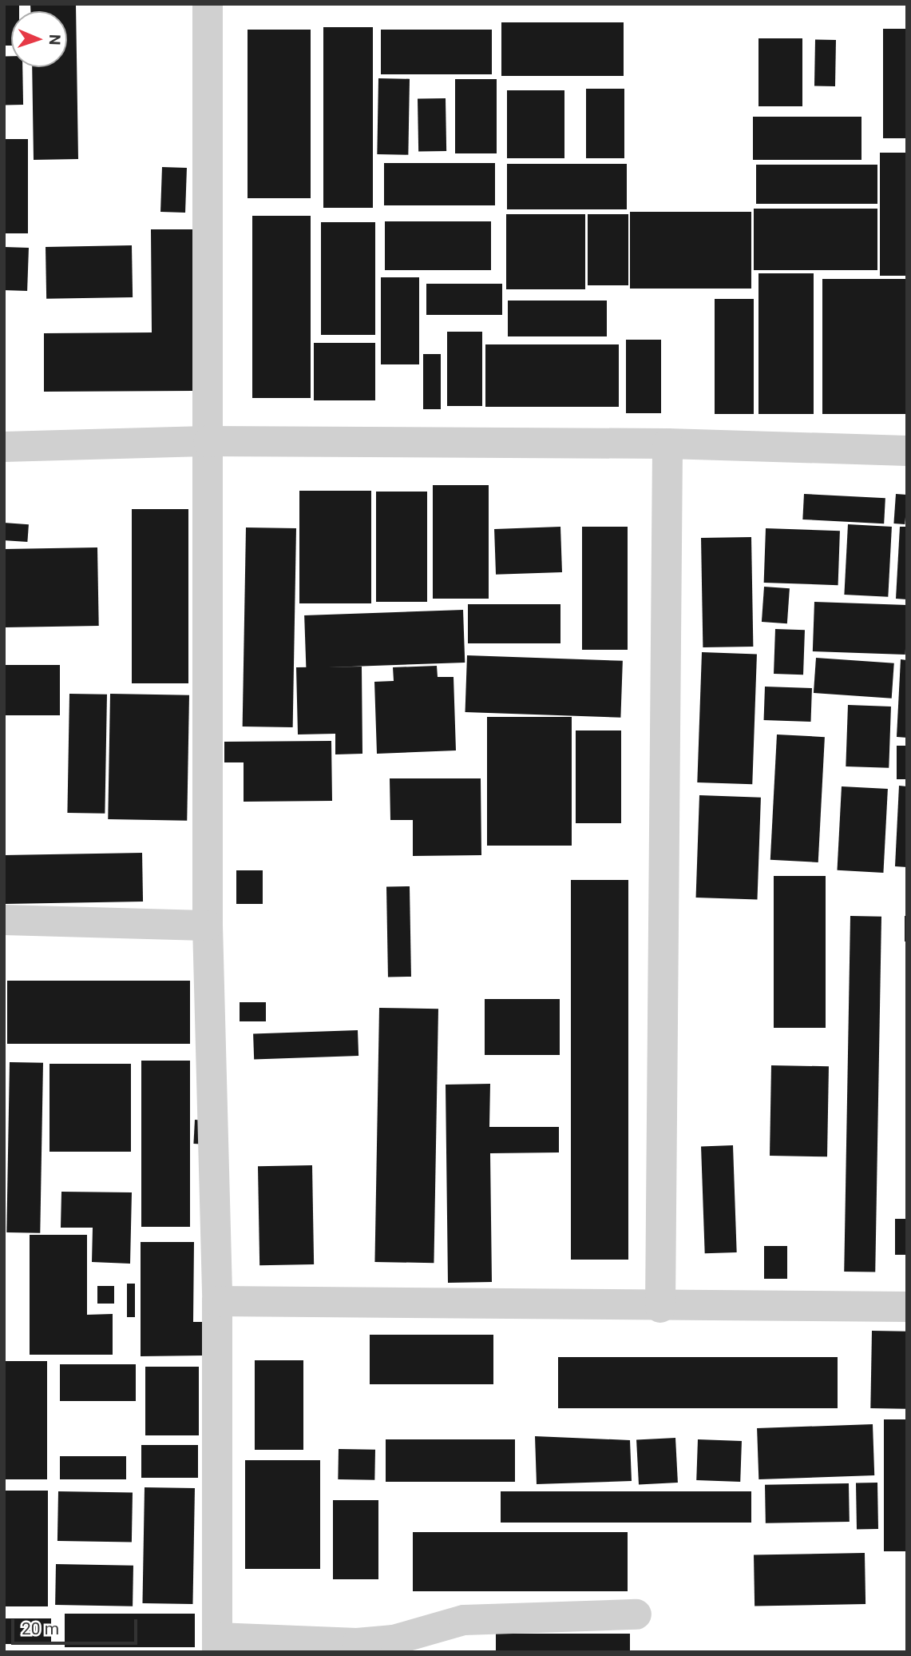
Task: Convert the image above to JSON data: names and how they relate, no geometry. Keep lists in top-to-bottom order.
{
  "scale_bar": "20 m",
  "north": "right"
}
